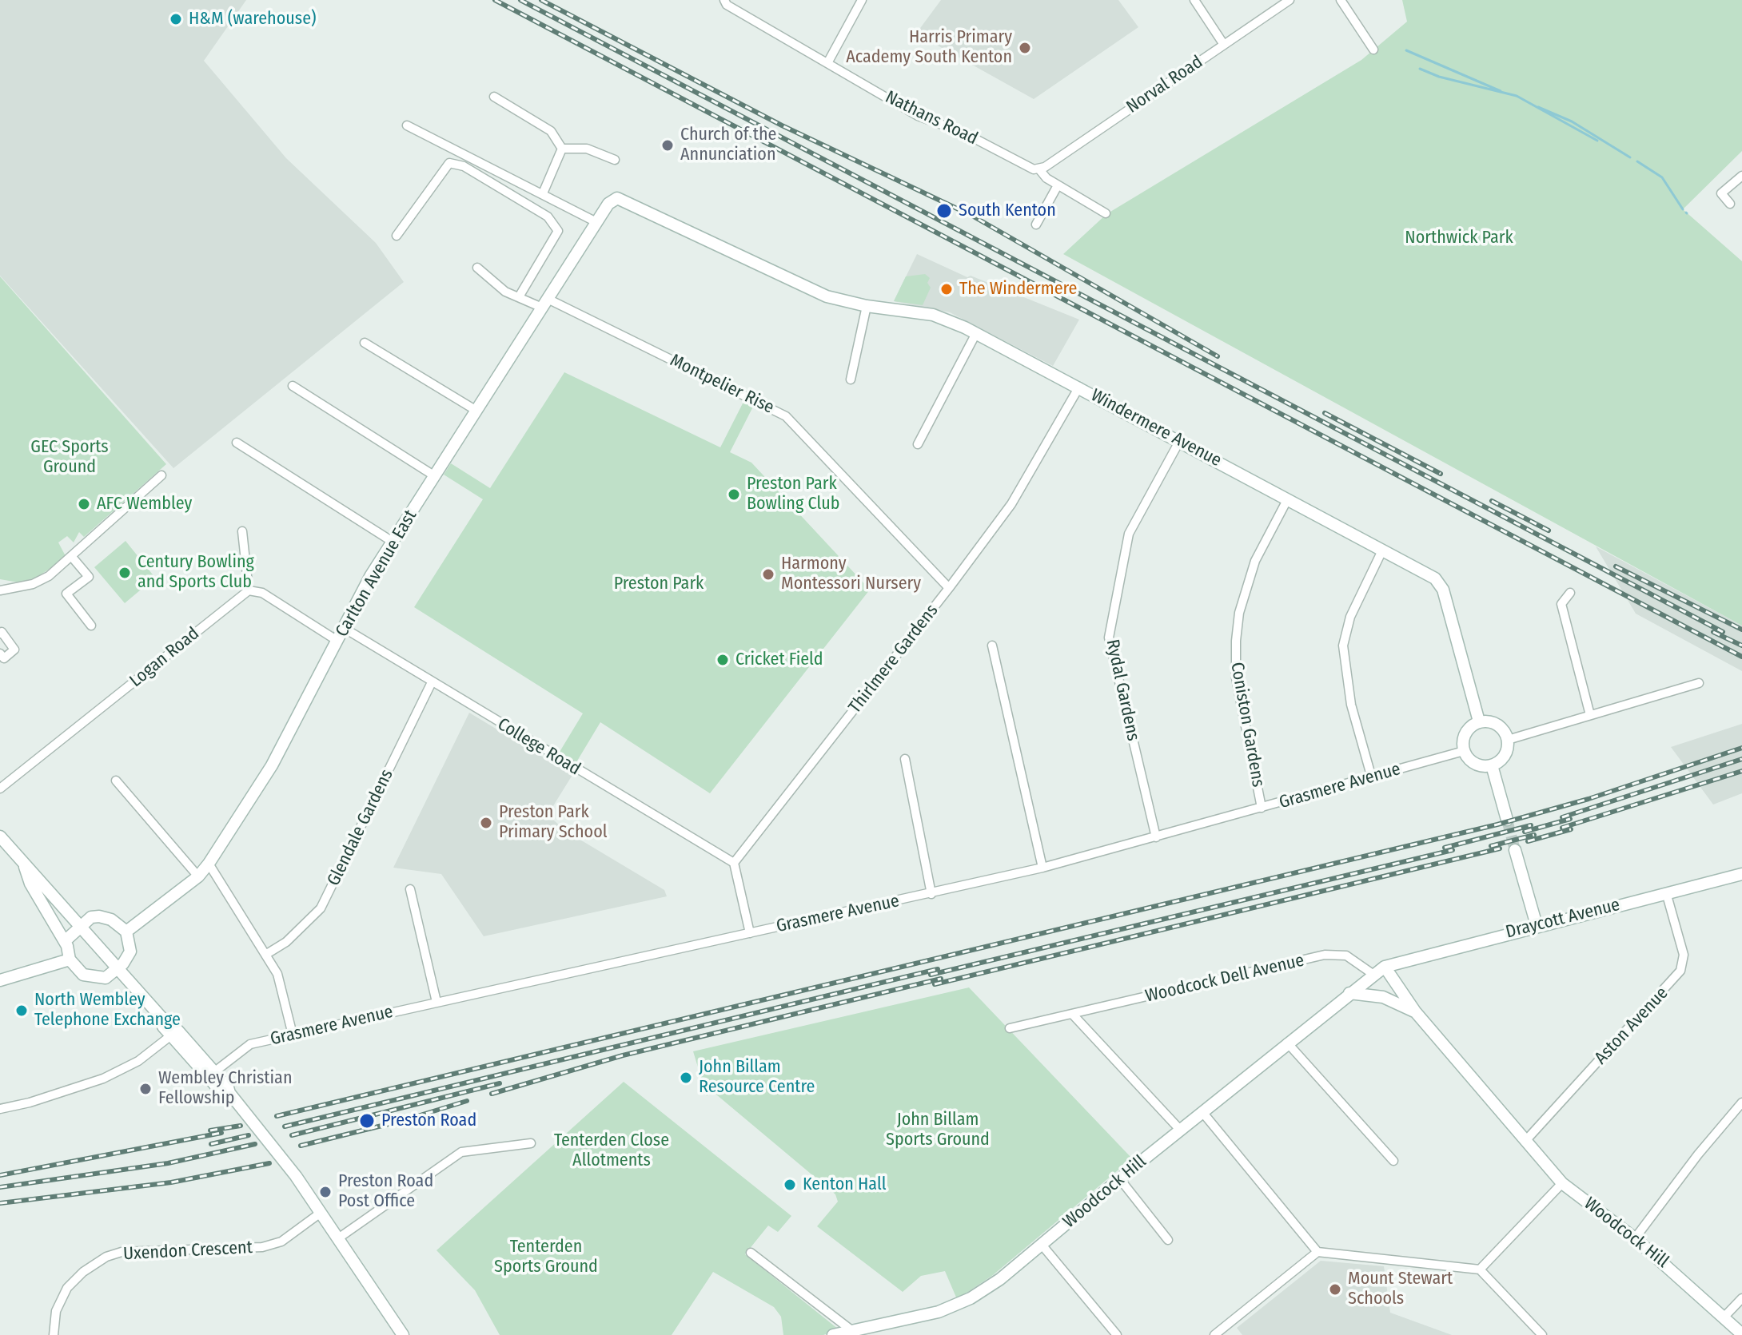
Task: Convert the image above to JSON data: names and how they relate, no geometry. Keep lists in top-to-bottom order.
{
  "streets": {
    "street": [
      "Norval Road",
      "Nathans Road",
      "Montpelier Rise",
      "Windermere Avenue",
      "Carlton Avenue East",
      "Logan Road",
      "Thirlmere Gardens",
      "Rydal Gardens",
      "Coniston Gardens",
      "College Road",
      "Grasmere Avenue",
      "Glendale Gardens",
      "Draycott Avenue",
      "Woodcock Dell Avenue",
      "Aston Avenue",
      "Woodcock Hill",
      "Uxendon Crescent"
    ]
  },
  "crossings": [
    ["Norval Road", "Nathans Road"],
    ["Montpelier Rise", "Carlton Avenue East"],
    ["Montpelier Rise", "Thirlmere Gardens"],
    ["Windermere Avenue", "Carlton Avenue East"],
    ["Windermere Avenue", "Thirlmere Gardens"],
    ["Windermere Avenue", "Rydal Gardens"],
    ["Windermere Avenue", "Coniston Gardens"],
    ["Windermere Avenue", "Grasmere Avenue"],
    ["Carlton Avenue East", "College Road"],
    ["Thirlmere Gardens", "College Road"],
    ["Rydal Gardens", "Grasmere Avenue"],
    ["Coniston Gardens", "Grasmere Avenue"],
    ["College Road", "Glendale Gardens"],
    ["Draycott Avenue", "Aston Avenue"],
    ["Draycott Avenue", "Woodcock Hill"],
    ["Woodcock Dell Avenue", "Woodcock Hill"],
    ["Aston Avenue", "Woodcock Hill"]
  ],
  "parks": [
    "Northwick Park",
    "GEC Sports Ground",
    "Preston Park",
    "John Billam Sports Ground",
    "Tenterden Close Allotments",
    "Tenterden Sports Ground"
  ],
  "places": [
    "H&M (warehouse)",
    "Harris Primary Academy South Kenton",
    "Church of the Annunciation",
    "South Kenton",
    "The Windermere",
    "Preston Park Bowling Club",
    "AFC Wembley",
    "Century Bowling and Sports Club",
    "Harmony Montessori Nursery",
    "Cricket Field",
    "Preston Park Primary School",
    "North Wembley Telephone Exchange",
    "John Billam Resource Centre",
    "Wembley Christian Fellowship",
    "Preston Road",
    "Kenton Hall",
    "Preston Road Post Office",
    "Mount Stewart Schools"
  ]
}
